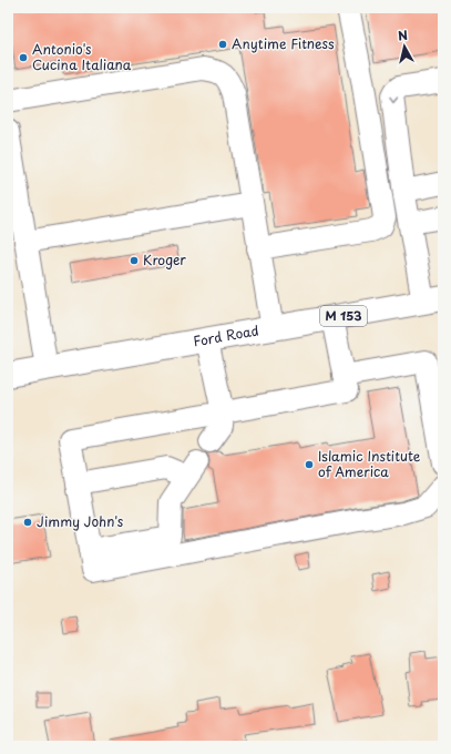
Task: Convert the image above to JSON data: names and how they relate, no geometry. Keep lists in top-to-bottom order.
{
  "streets": {
    "main road": ["M 153", "Ford Road"]
  },
  "places": [
    "Anytime Fitness",
    "Antonio's Cucina Italiana",
    "Kroger",
    "Islamic Institute of America",
    "Jimmy John's"
  ],
  "north": "top"
}
